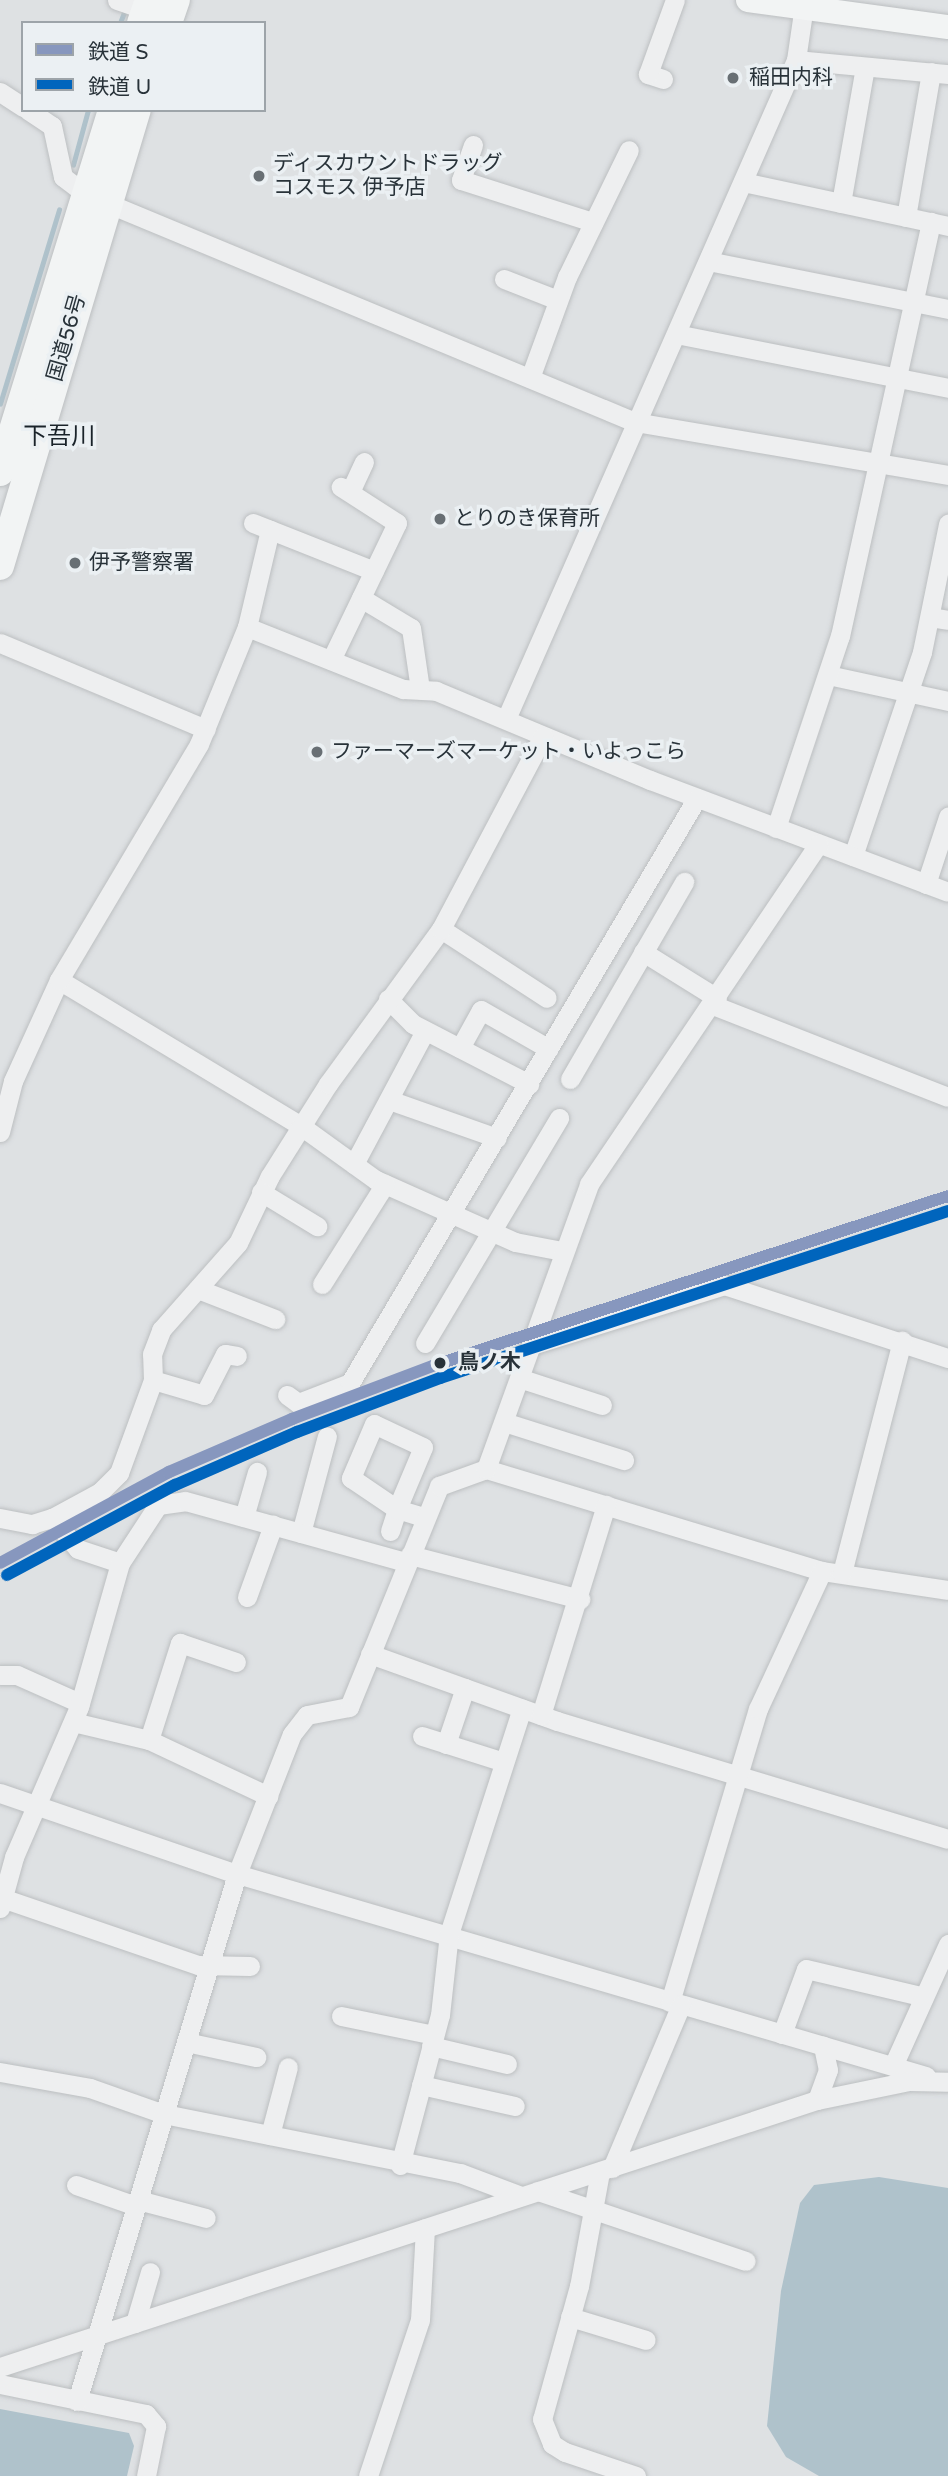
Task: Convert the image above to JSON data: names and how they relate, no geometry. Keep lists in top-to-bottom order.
{
  "streets": {
    "highway": ["国道56号"]
  },
  "districts": ["下吾川"],
  "places": [
    "稲田内科",
    "ディスカウントドラッグ コスモス 伊予店",
    "とりのき保育所",
    "伊予警察署",
    "ファーマーズマーケット・いよっこら",
    "鳥ノ木"
  ],
  "lines": ["rail line S", "rail line U"],
  "legend": ["鉄道 S", "鉄道 U"]
}
